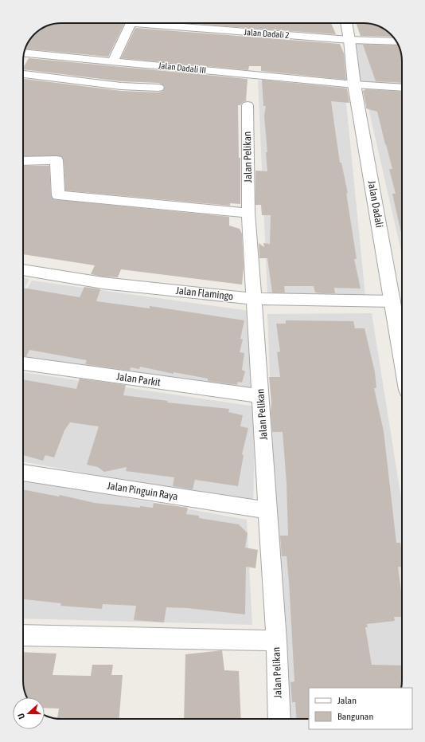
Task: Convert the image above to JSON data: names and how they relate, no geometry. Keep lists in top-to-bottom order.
{
  "streets": {
    "street": [
      "Jalan Dadali 2",
      "Jalan Dadali III",
      "Jalan Pelikan",
      "Jalan Dadali",
      "Jalan Flamingo",
      "Jalan Parkit",
      "Jalan Pinguin Raya"
    ]
  },
  "crossings": [
    ["Jalan Dadali 2", "Jalan Dadali III"],
    ["Jalan Dadali 2", "Jalan Dadali"],
    ["Jalan Dadali III", "Jalan Dadali"],
    ["Jalan Pelikan", "Jalan Flamingo"],
    ["Jalan Pelikan", "Jalan Parkit"],
    ["Jalan Pelikan", "Jalan Pinguin Raya"],
    ["Jalan Dadali", "Jalan Flamingo"]
  ],
  "legend": ["Jalan", "Bangunan"],
  "north": "left"
}
